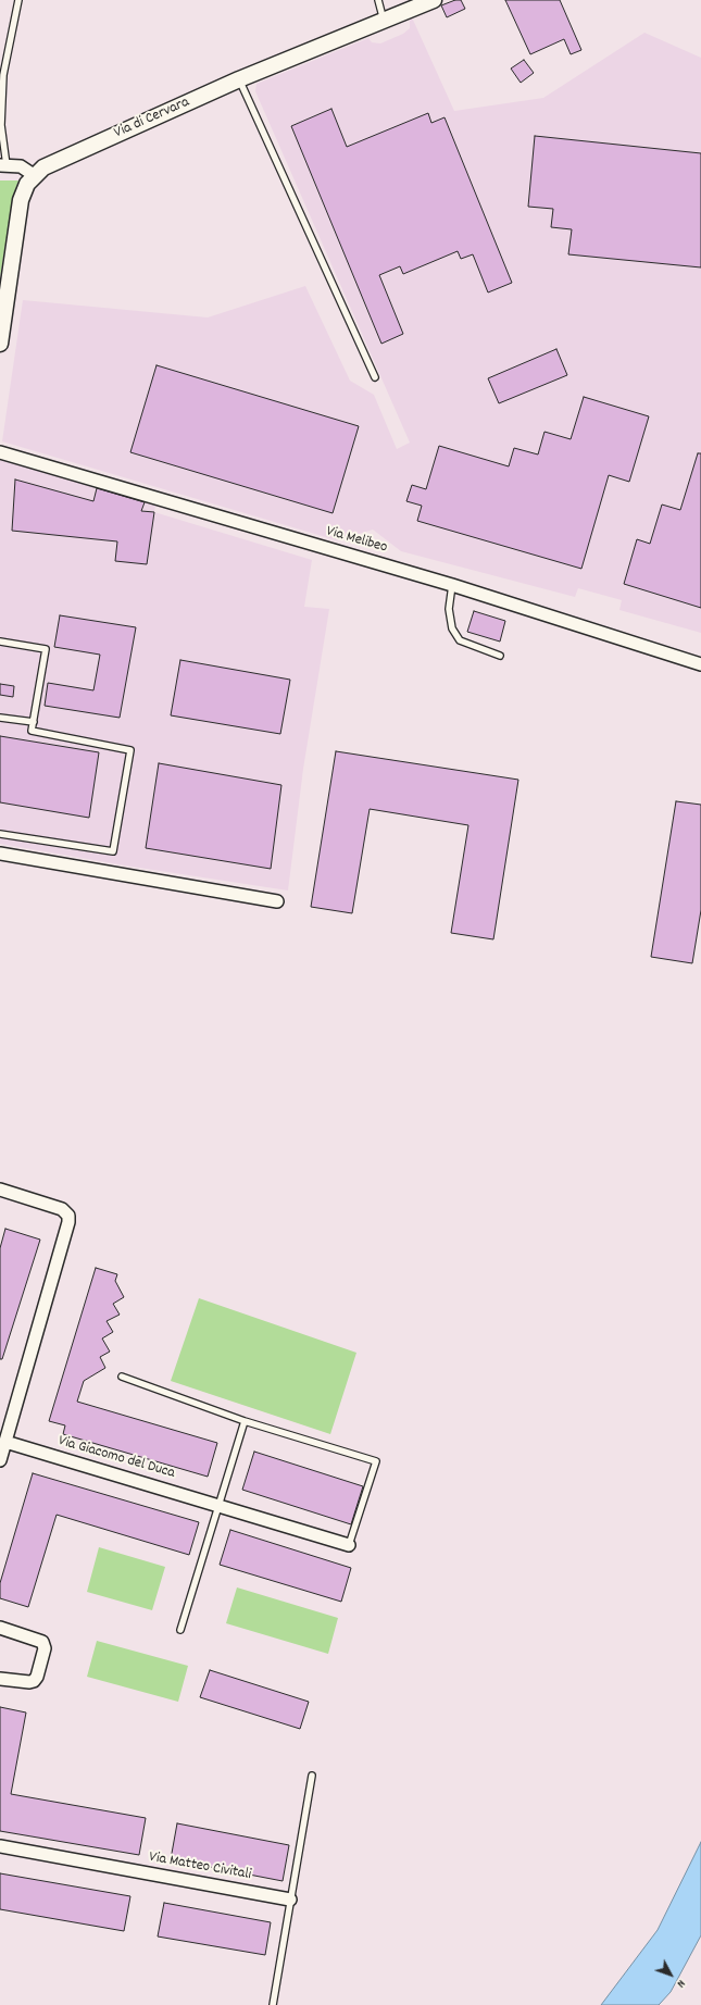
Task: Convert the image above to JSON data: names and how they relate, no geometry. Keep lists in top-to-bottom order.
{
  "streets": {
    "street": [
      "Via di Cervara",
      "Via Melibeo",
      "Via Giacomo del Duca",
      "Via Matteo Civitali"
    ]
  },
  "north": "bottom right"
}
